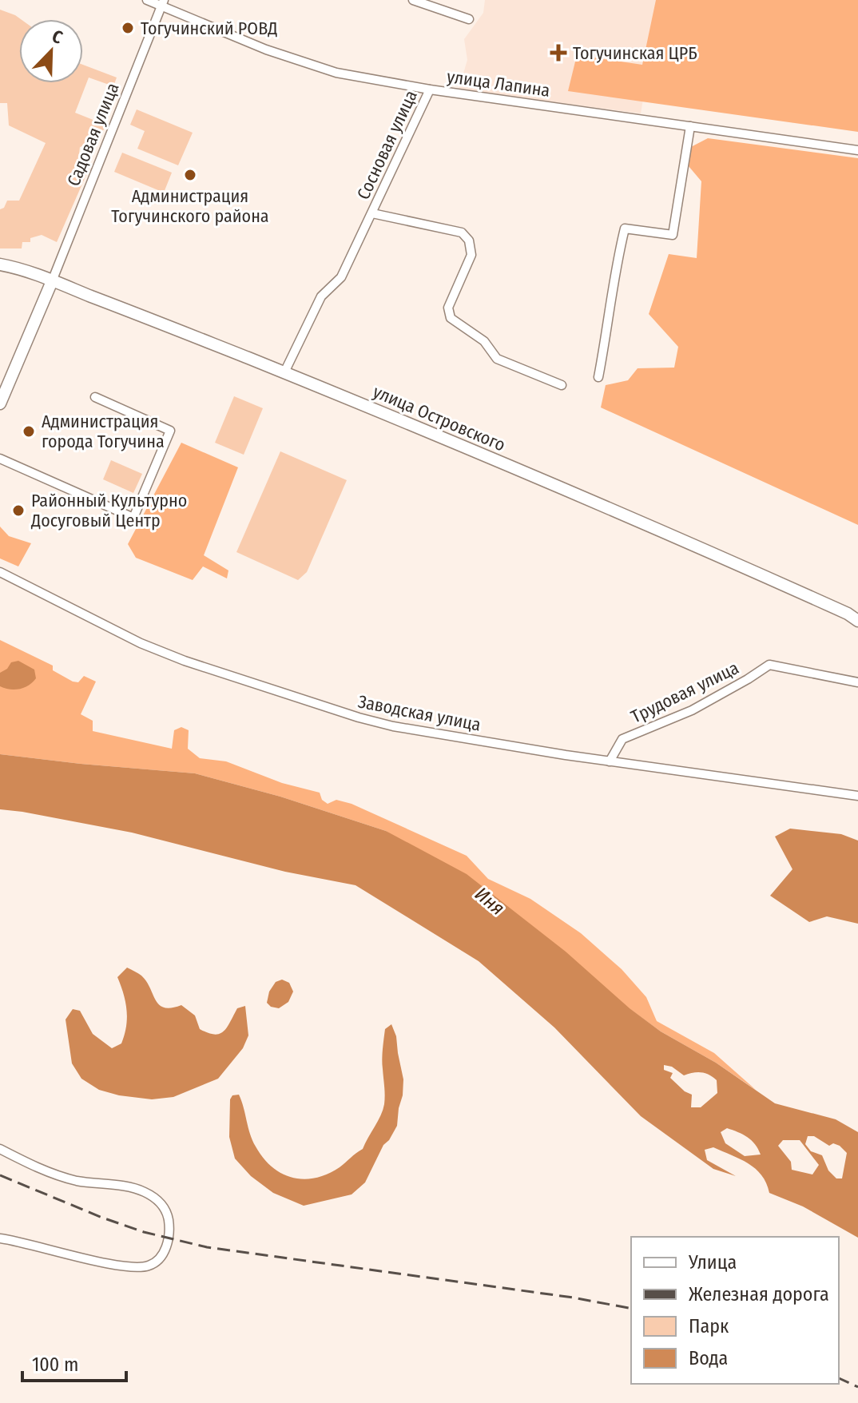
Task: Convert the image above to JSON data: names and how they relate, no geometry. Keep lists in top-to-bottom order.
{
  "streets": {
    "street": [
      "улица Лапина",
      "Садовая улица",
      "Сосновая улица",
      "улица Островского",
      "Трудовая улица",
      "Заводская улица"
    ]
  },
  "crossings": [
    ["улица Лапина", "Садовая улица"],
    ["улица Лапина", "Сосновая улица"],
    ["Садовая улица", "улица Островского"],
    ["Сосновая улица", "улица Островского"],
    ["Трудовая улица", "Заводская улица"]
  ],
  "water": ["Иня"],
  "places": {
    "other": [
      "Тогучинский РОВД",
      "Администрация Тогучинского района",
      "Администрация города Тогучина",
      "Районный Культурно Досуговый Центр"
    ],
    "health": ["Тогучинская ЦРБ"]
  },
  "legend": [
    "Улица",
    "Железная дорога",
    "Парк",
    "Вода"
  ],
  "scale_bar": "100 m",
  "north": "top right"
}
